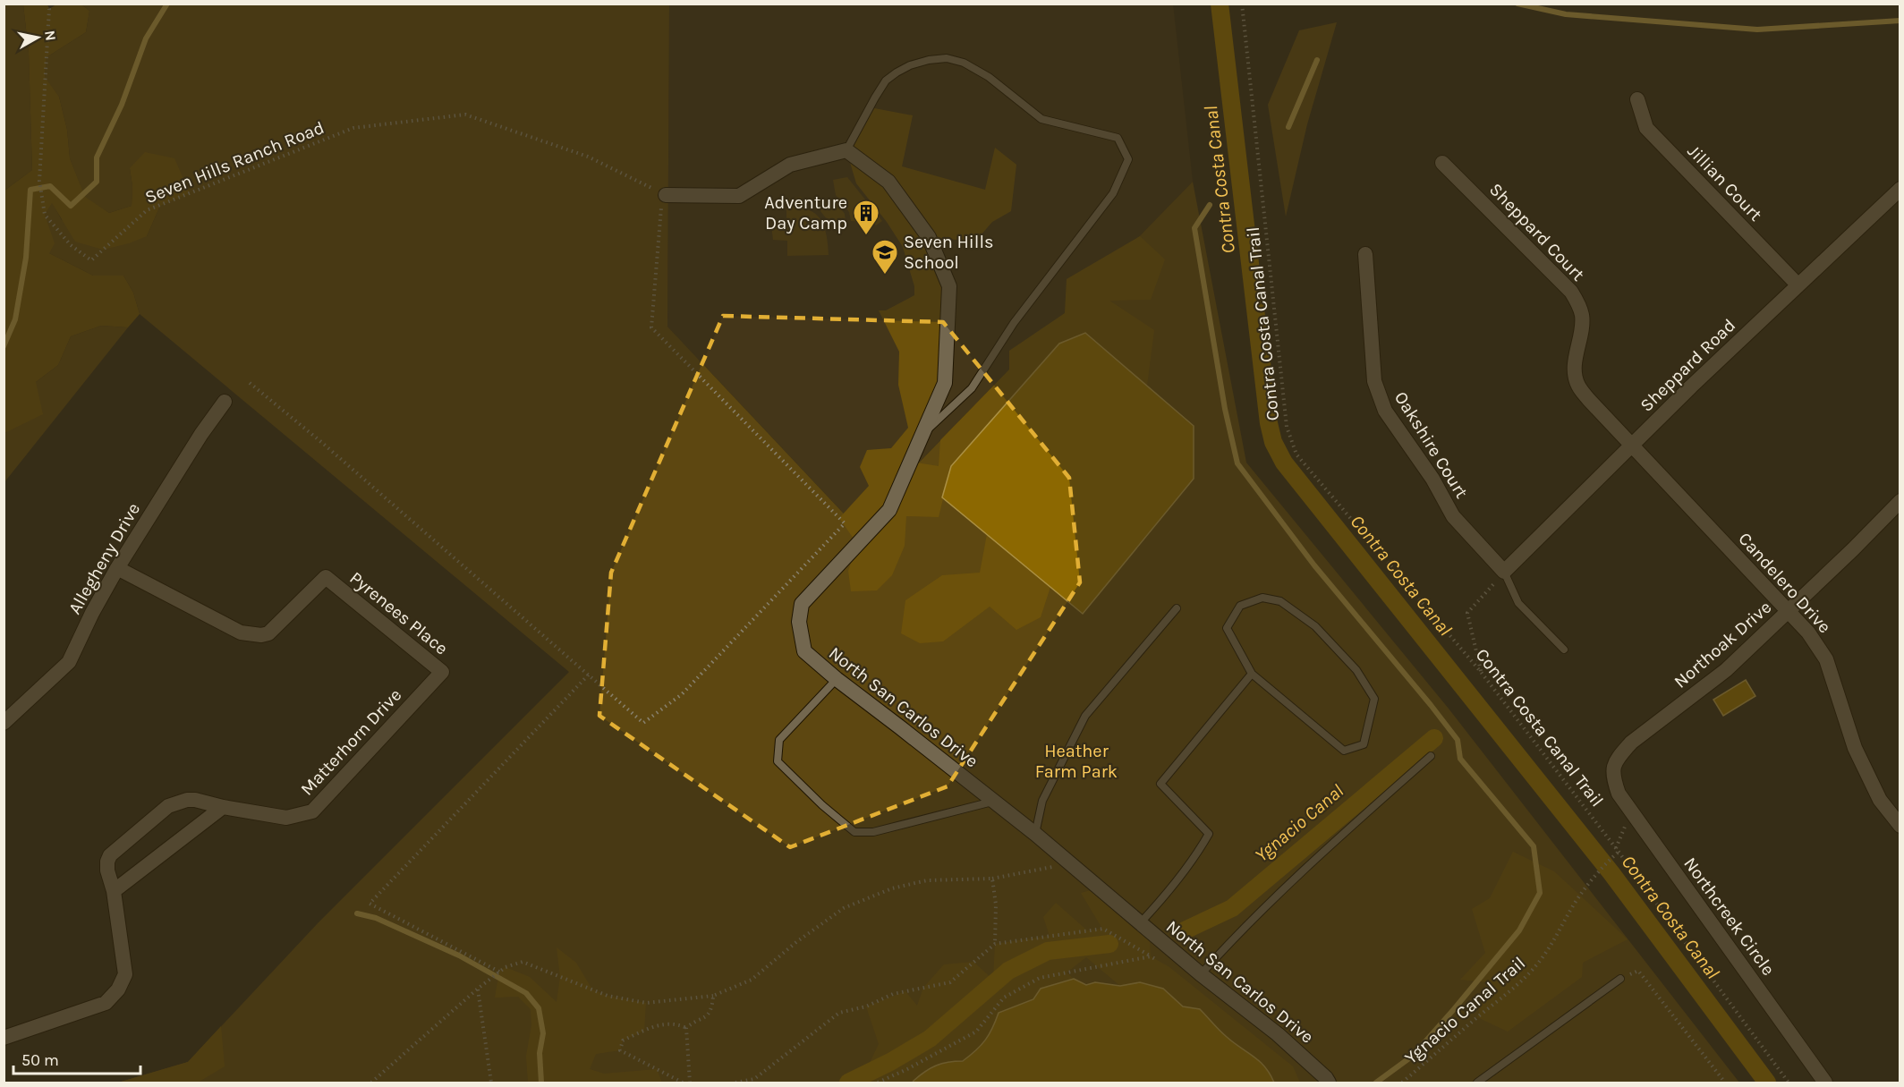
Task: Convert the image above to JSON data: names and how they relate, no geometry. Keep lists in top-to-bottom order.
{
  "streets": {
    "street": [
      "Jillian Court",
      "Sheppard Court",
      "Sheppard Road",
      "Oakshire Court",
      "Allegheny Drive",
      "Candelero Drive",
      "Pyrenees Place",
      "Northoak Drive",
      "North San Carlos Drive",
      "Matterhorn Drive",
      "Northcreek Circle"
    ],
    "path": ["Seven Hills Ranch Road", "Contra Costa Canal Trail", "Ygnacio Canal Trail"]
  },
  "crossings": [
    ["Jillian Court", "Sheppard Road"],
    ["Sheppard Court", "Sheppard Road"],
    ["Sheppard Court", "Candelero Drive"],
    ["Contra Costa Canal Trail", "Ygnacio Canal Trail"],
    ["Sheppard Road", "Oakshire Court"],
    ["Sheppard Road", "Candelero Drive"],
    ["Allegheny Drive", "Pyrenees Place"],
    ["Candelero Drive", "Northoak Drive"],
    ["Pyrenees Place", "Matterhorn Drive"],
    ["Northoak Drive", "Northcreek Circle"]
  ],
  "water": ["Contra Costa Canal", "Ygnacio Canal"],
  "parks": ["Heather Farm Park"],
  "places": {
    "building": ["Adventure Day Camp"],
    "school or university": ["Seven Hills School"]
  },
  "scale_bar": "50 m",
  "north": "right"
}
